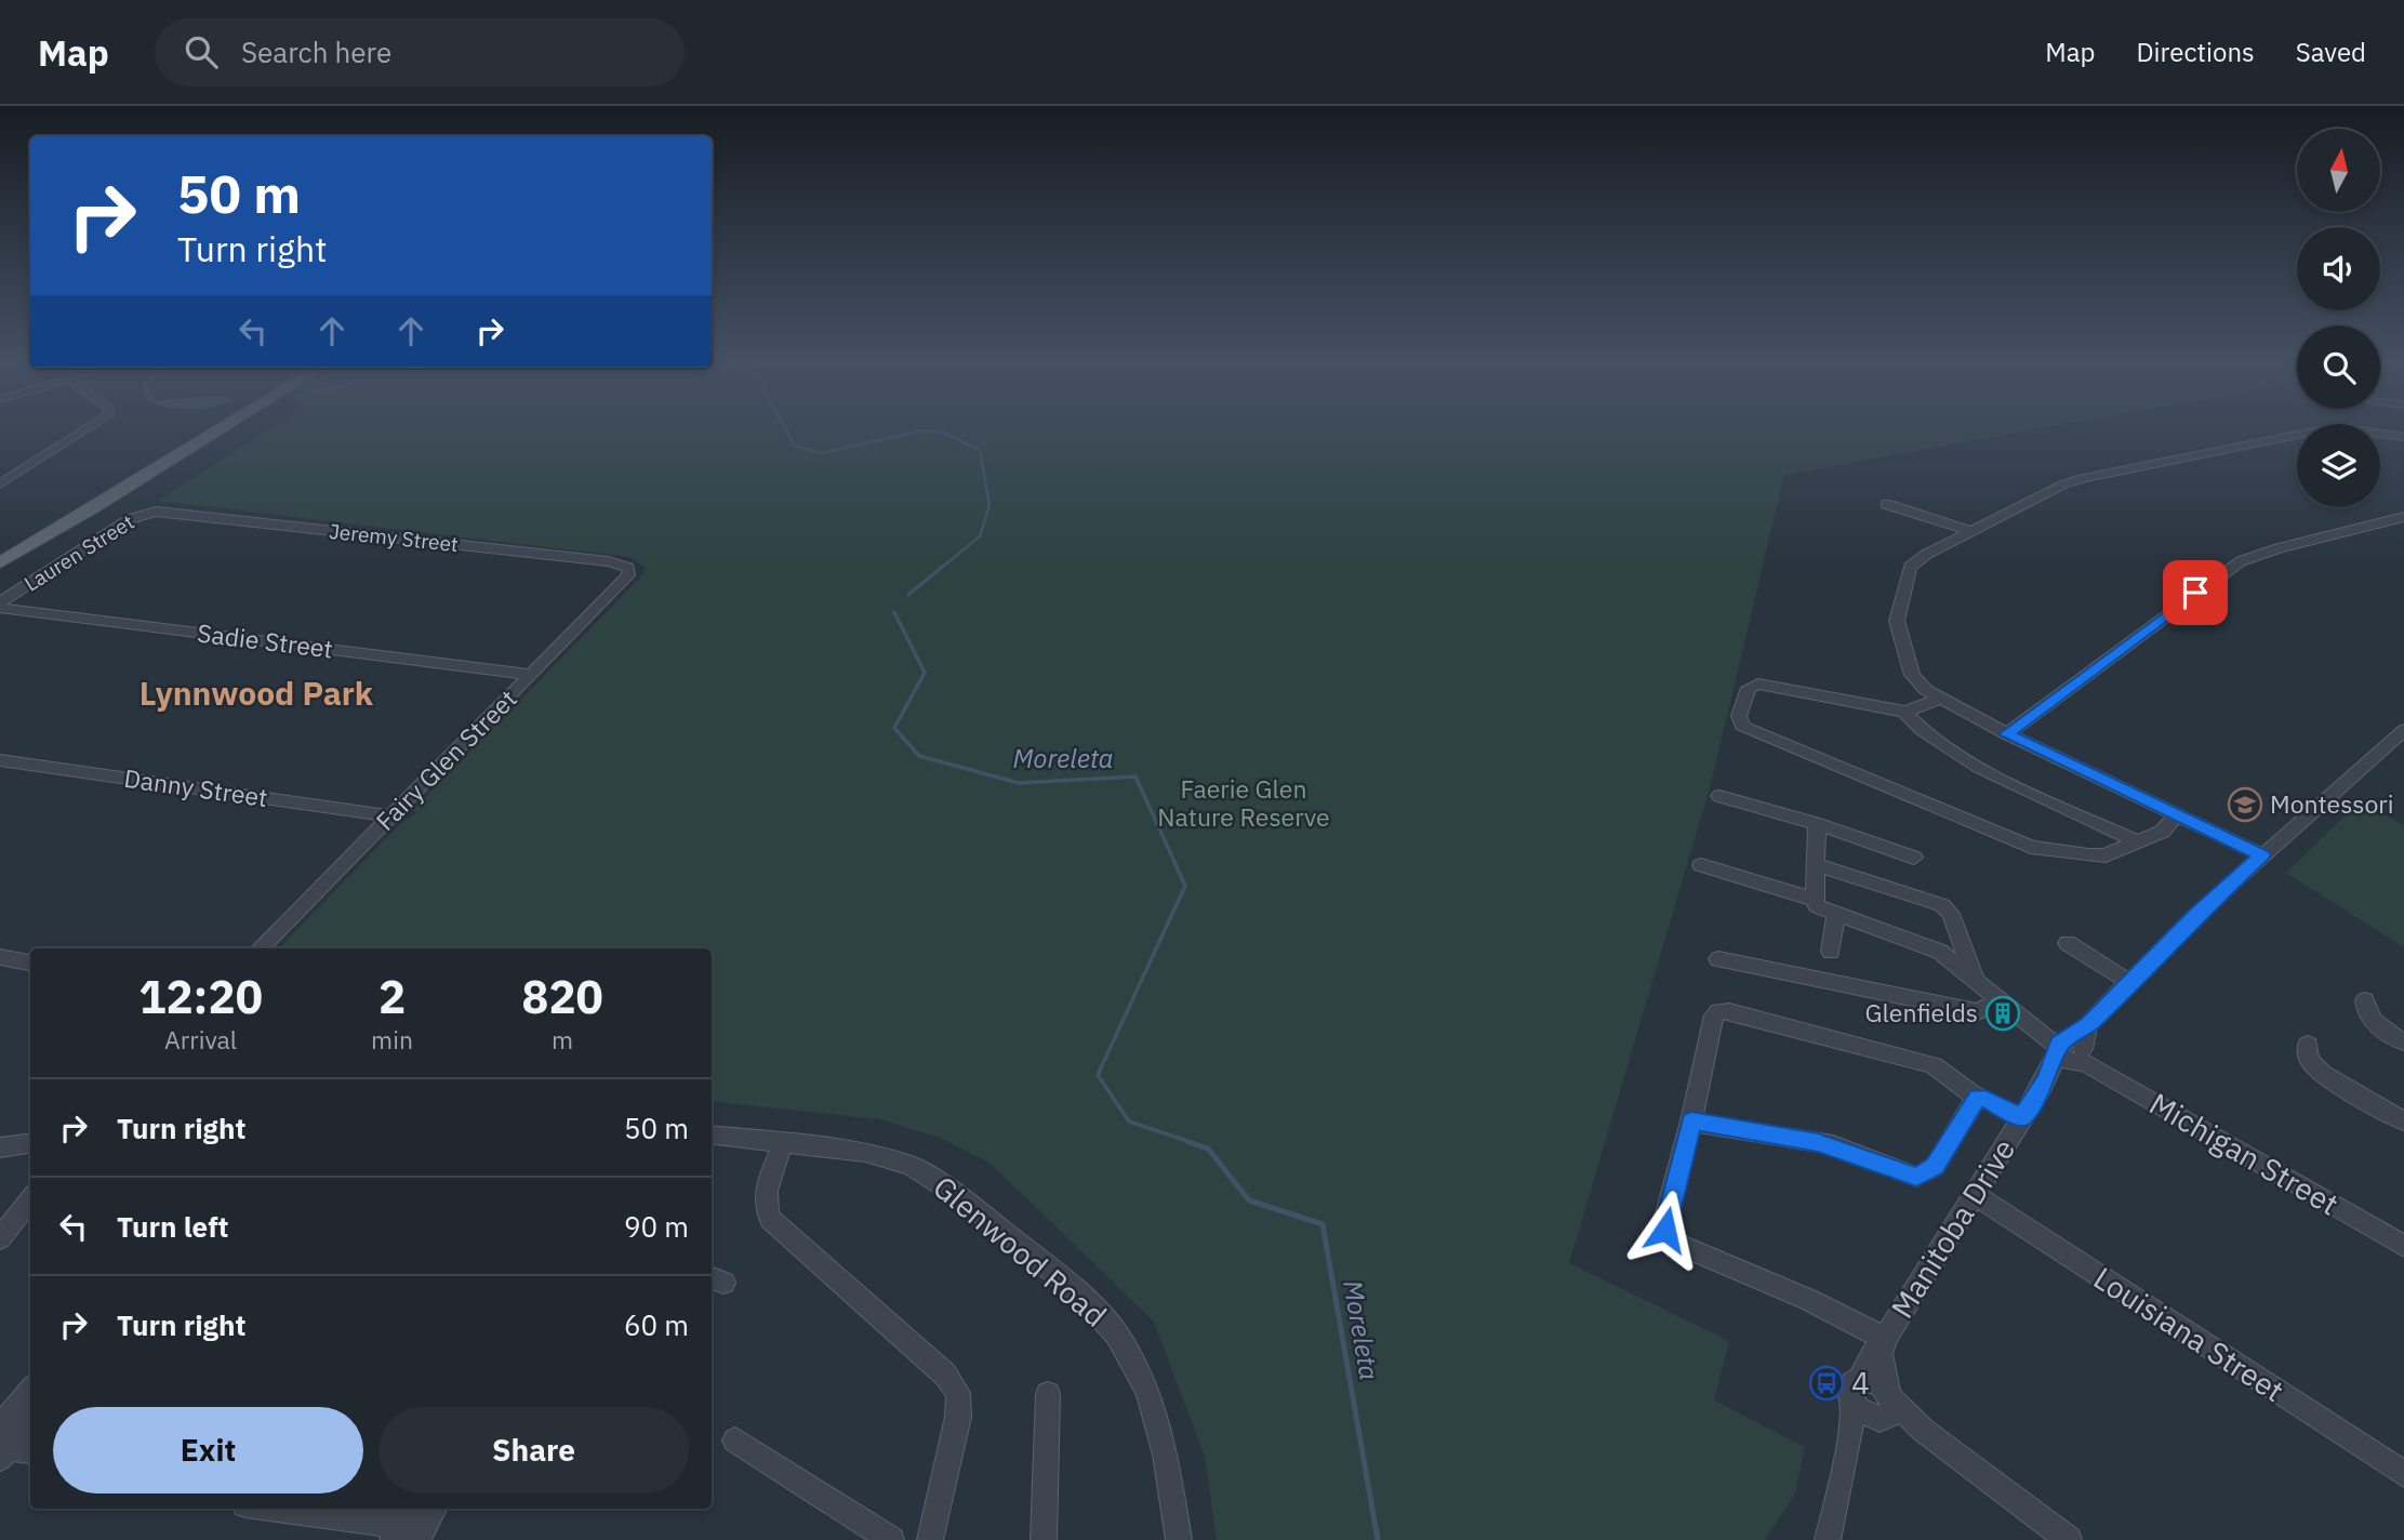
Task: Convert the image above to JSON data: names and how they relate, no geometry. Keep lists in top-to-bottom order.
{
  "streets": {
    "street": [
      "Jeremy Street",
      "Lauren Street",
      "Sadie Street",
      "Fairy Glen Street",
      "Danny Street",
      "Michigan Street",
      "Manitoba Drive",
      "Glenwood Road",
      "Louisiana Street"
    ]
  },
  "crossings": [
    ["Jeremy Street", "Lauren Street"],
    ["Jeremy Street", "Fairy Glen Street"],
    ["Lauren Street", "Sadie Street"],
    ["Sadie Street", "Fairy Glen Street"],
    ["Fairy Glen Street", "Danny Street"],
    ["Michigan Street", "Manitoba Drive"],
    ["Manitoba Drive", "Louisiana Street"]
  ],
  "districts": ["Lynnwood Park"],
  "water": ["Moreleta"],
  "parks": ["Faerie Glen Nature Reserve"],
  "places": {
    "school or university": ["Montessori"],
    "building": ["Glenfields"],
    "bus stop": ["4"]
  },
  "north": "top",
  "page": {
    "header": "Map",
    "search": "Search here",
    "nav": ["Map", "Directions", "Saved"],
    "turn": ["50 m", "Turn right"],
    "eta": [
      "12:20",
      "Arrival",
      "2",
      "min",
      "820",
      "m"
    ],
    "list": [
      {
        "name": "Turn right",
        "value": "50 m"
      },
      {
        "name": "Turn left",
        "value": "90 m"
      },
      {
        "name": "Turn right",
        "value": "60 m"
      }
    ],
    "buttons": ["Exit", "Share"]
  }
}
